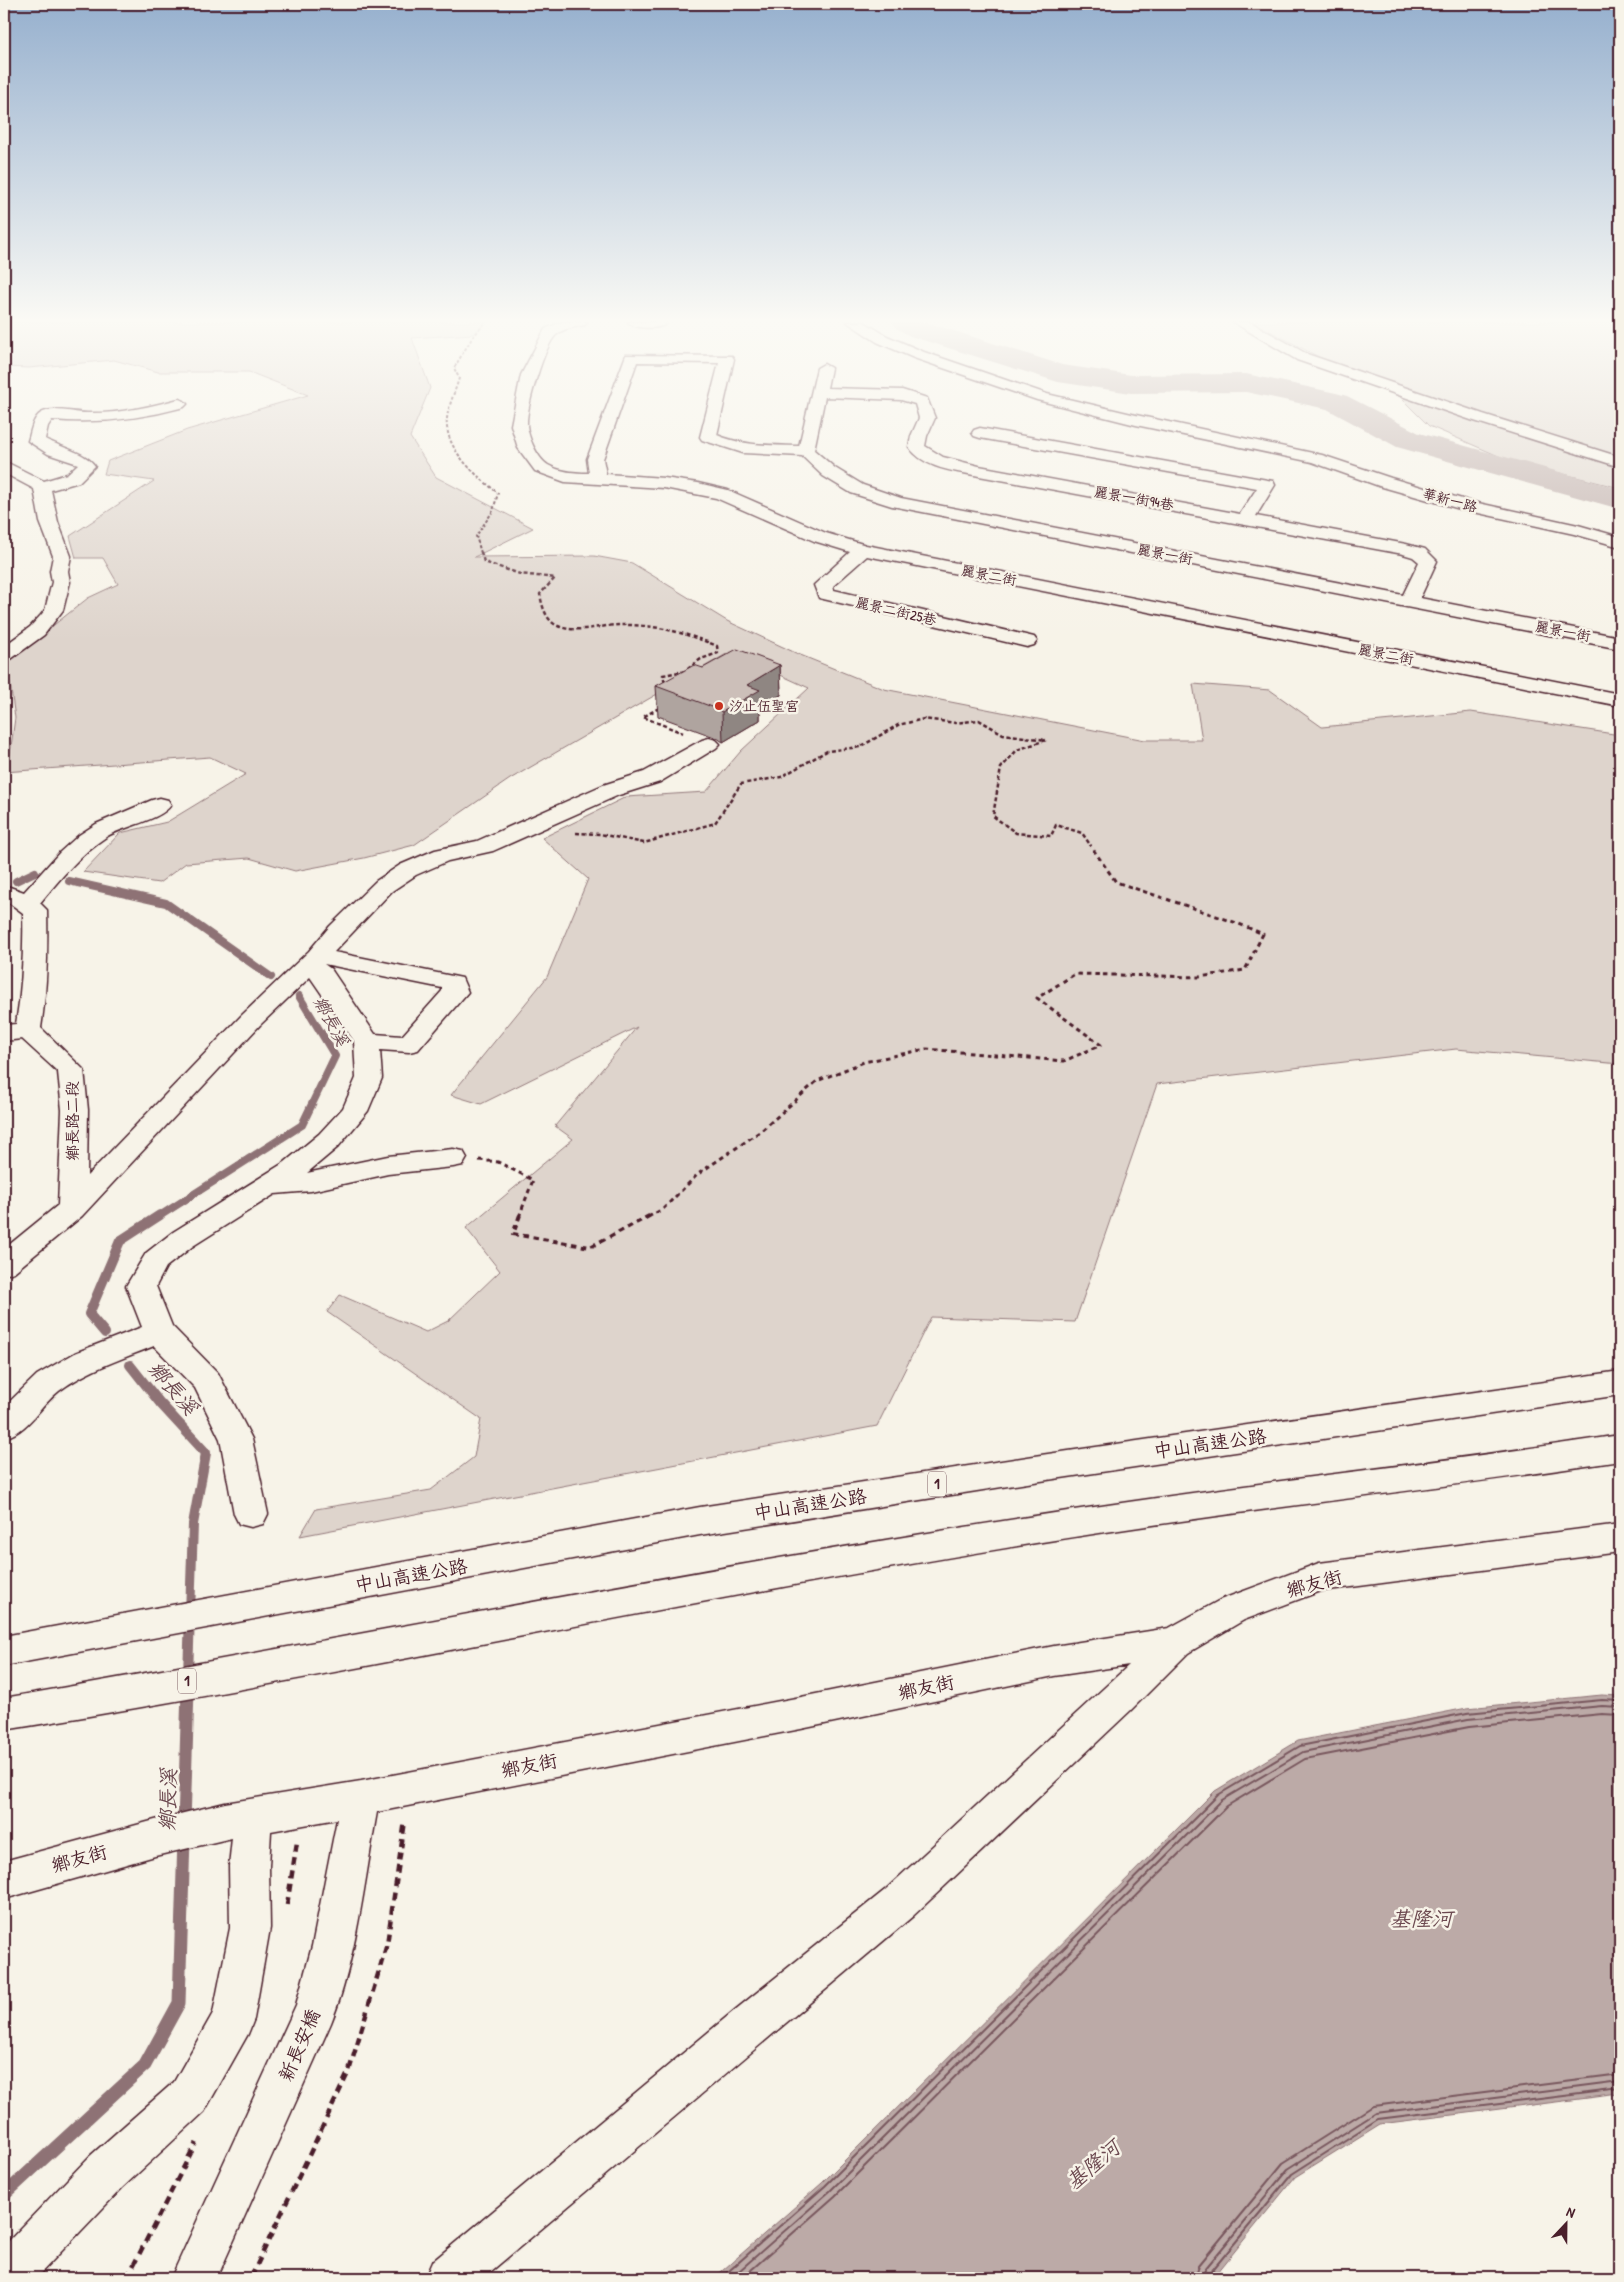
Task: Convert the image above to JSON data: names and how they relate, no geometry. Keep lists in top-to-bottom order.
{
  "streets": {
    "main road": [
      "麗景一街94巷",
      "華新一路",
      "麗景一街",
      "麗景二街",
      "麗景二街25巷",
      "鄉長路二段",
      "中山高速公路",
      "1",
      "鄉友街",
      "新長安橋"
    ]
  },
  "crossings": [
    ["麗景一街94巷", "麗景一街"],
    ["麗景二街", "麗景二街25巷"],
    ["鄉友街", "新長安橋"]
  ],
  "water": ["鄉長溪", "基隆河"],
  "places": ["汐止伍聖宮"],
  "north": "top"
}
